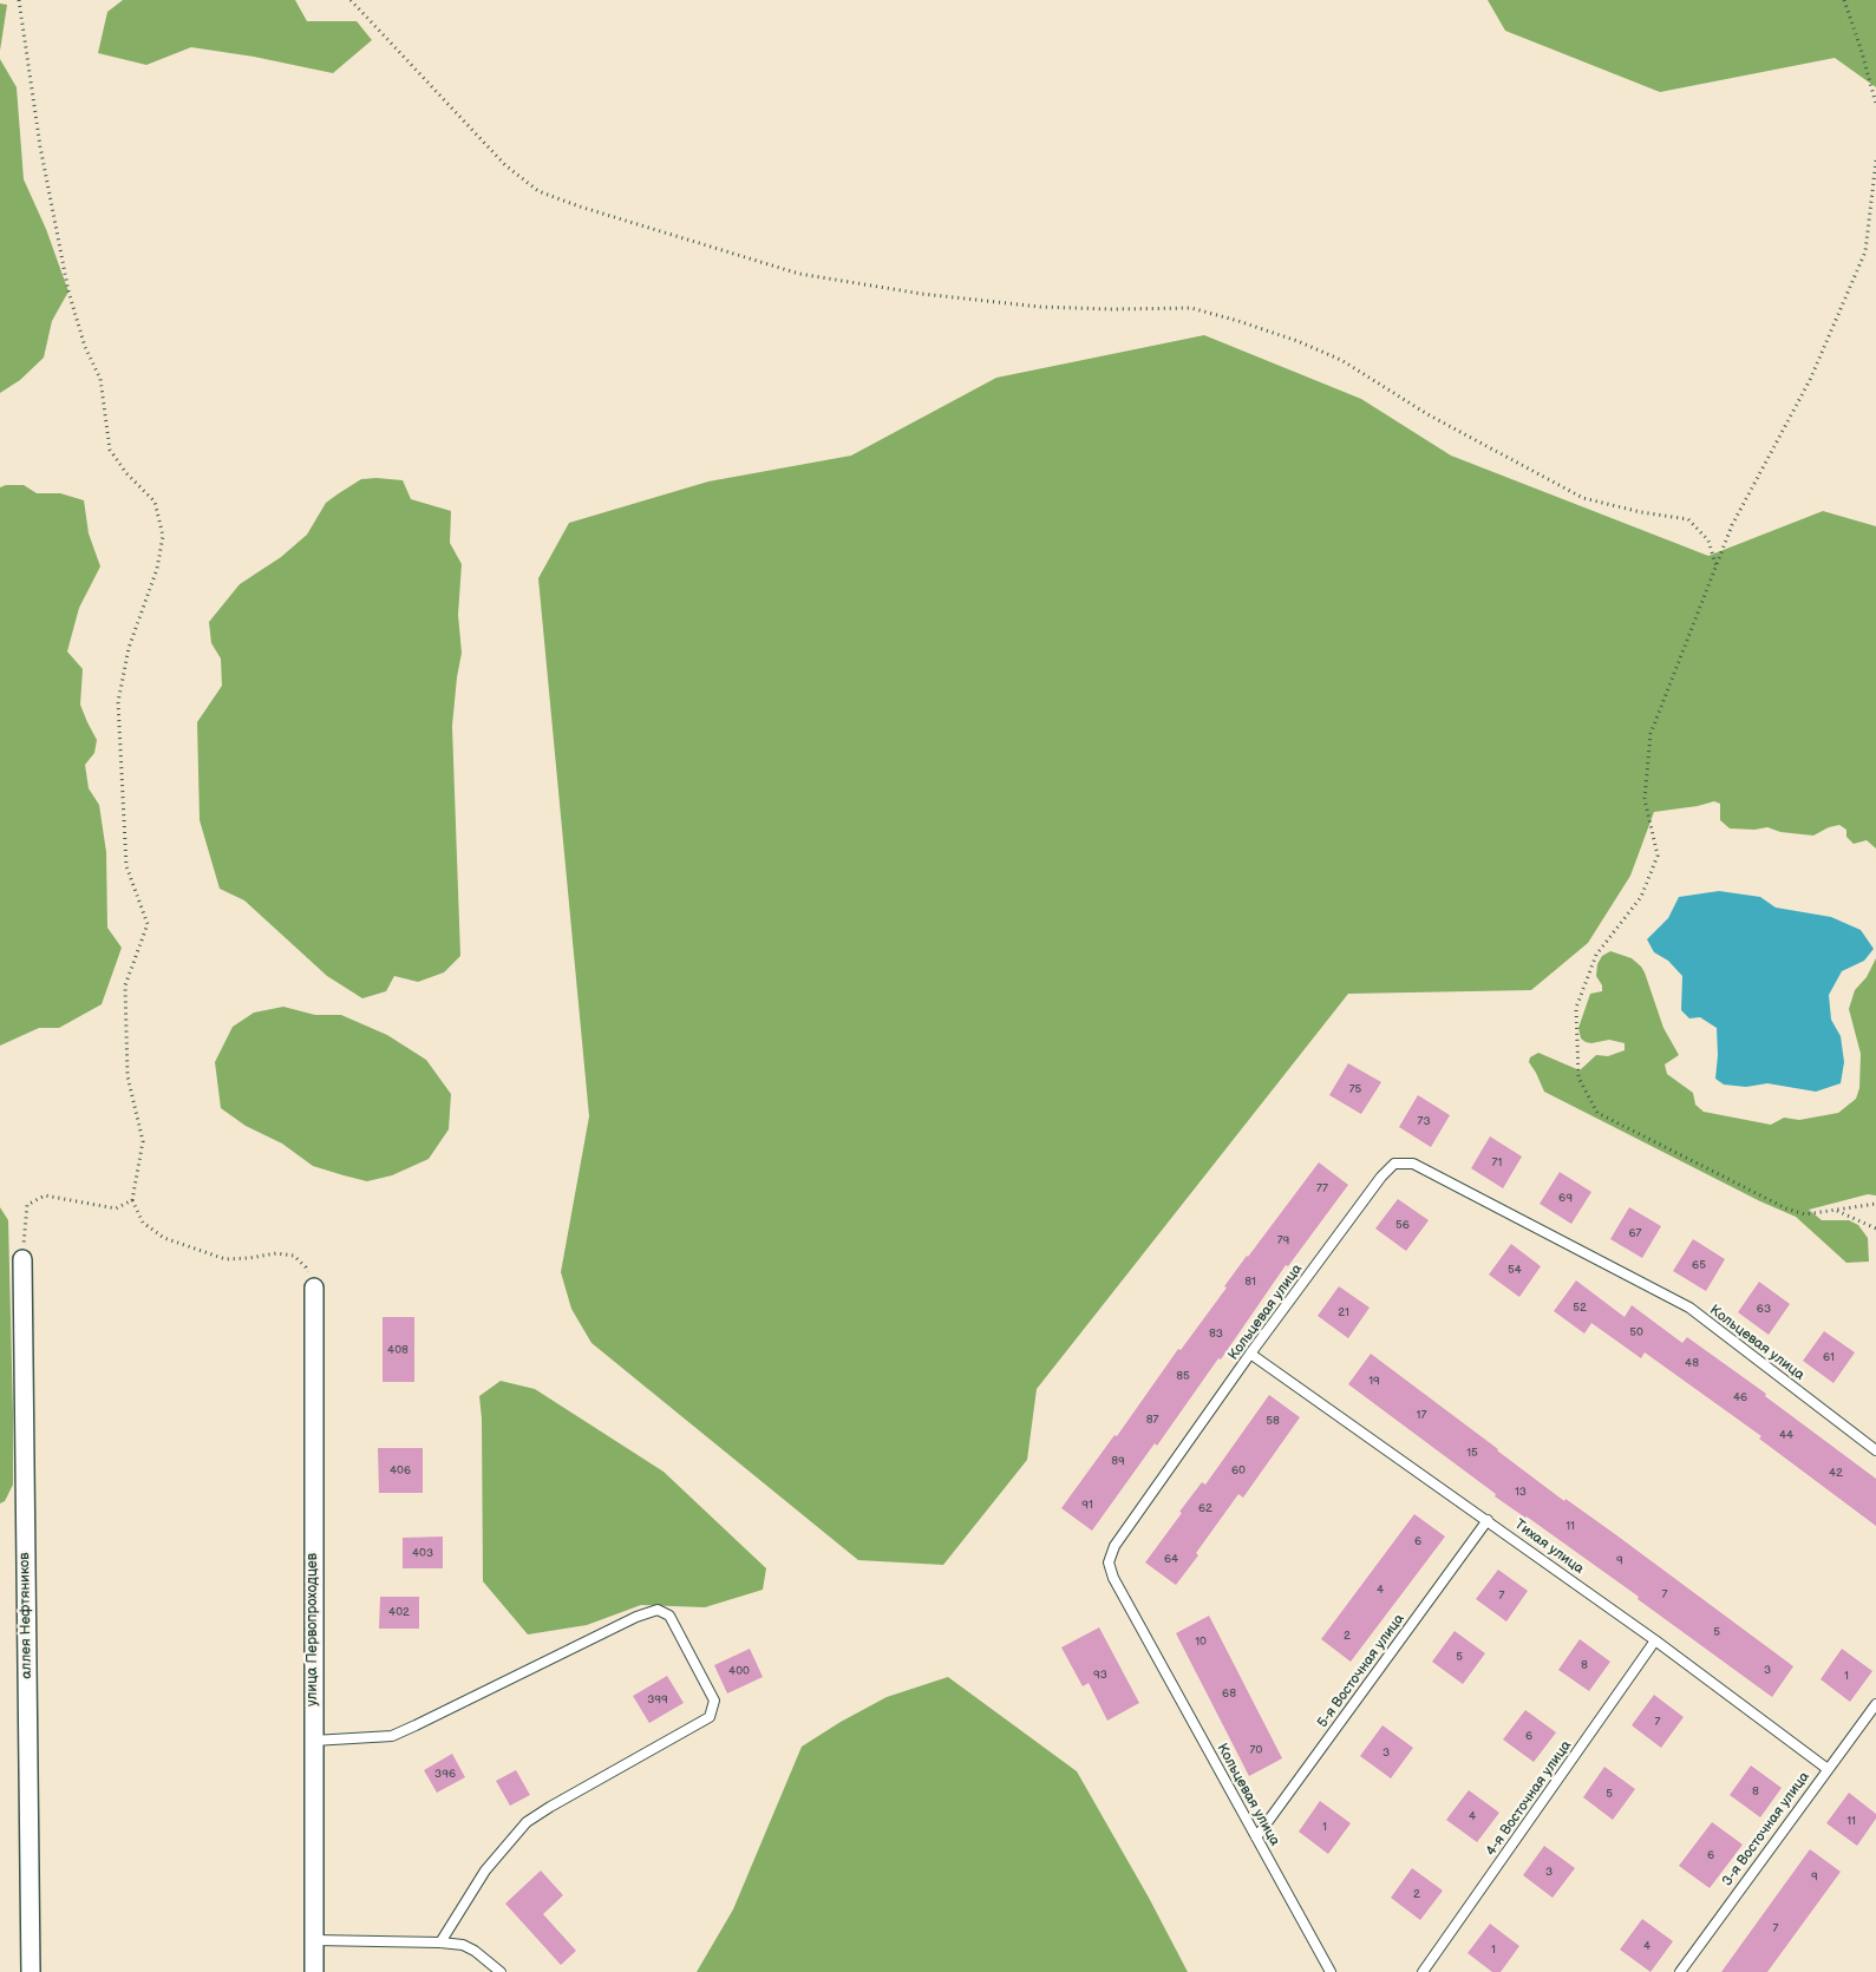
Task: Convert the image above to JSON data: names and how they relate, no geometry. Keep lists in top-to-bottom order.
{
  "streets": {
    "street": ["аллея Нефтяников", "улица Первопроходцев"],
    "lane": [
      "Кольцевая улица",
      "Тихая улица",
      "5-я Восточная улица",
      "4-я Восточная улица",
      "3-я Восточная улица"
    ]
  },
  "crossings": [
    ["Кольцевая улица", "Тихая улица"],
    ["Кольцевая улица", "5-я Восточная улица"],
    ["Тихая улица", "5-я Восточная улица"],
    ["Тихая улица", "4-я Восточная улица"],
    ["Тихая улица", "3-я Восточная улица"]
  ],
  "house_numbers": [
    "75",
    "73",
    "71",
    "77",
    "69",
    "56",
    "67",
    "79",
    "65",
    "54",
    "81",
    "52",
    "63",
    "21",
    "50",
    "83",
    "408",
    "61",
    "48",
    "85",
    "19",
    "46",
    "17",
    "87",
    "58",
    "44",
    "15",
    "89",
    "406",
    "60",
    "42",
    "13",
    "91",
    "62",
    "11",
    "6",
    "403",
    "64",
    "9",
    "4",
    "7",
    "7",
    "402",
    "5",
    "2",
    "10",
    "5",
    "8",
    "3",
    "400",
    "93",
    "1",
    "68",
    "399",
    "7",
    "6",
    "70",
    "3",
    "396",
    "8",
    "5",
    "4",
    "11",
    "1",
    "6",
    "3",
    "9",
    "2",
    "7",
    "4",
    "1"
  ]
}
